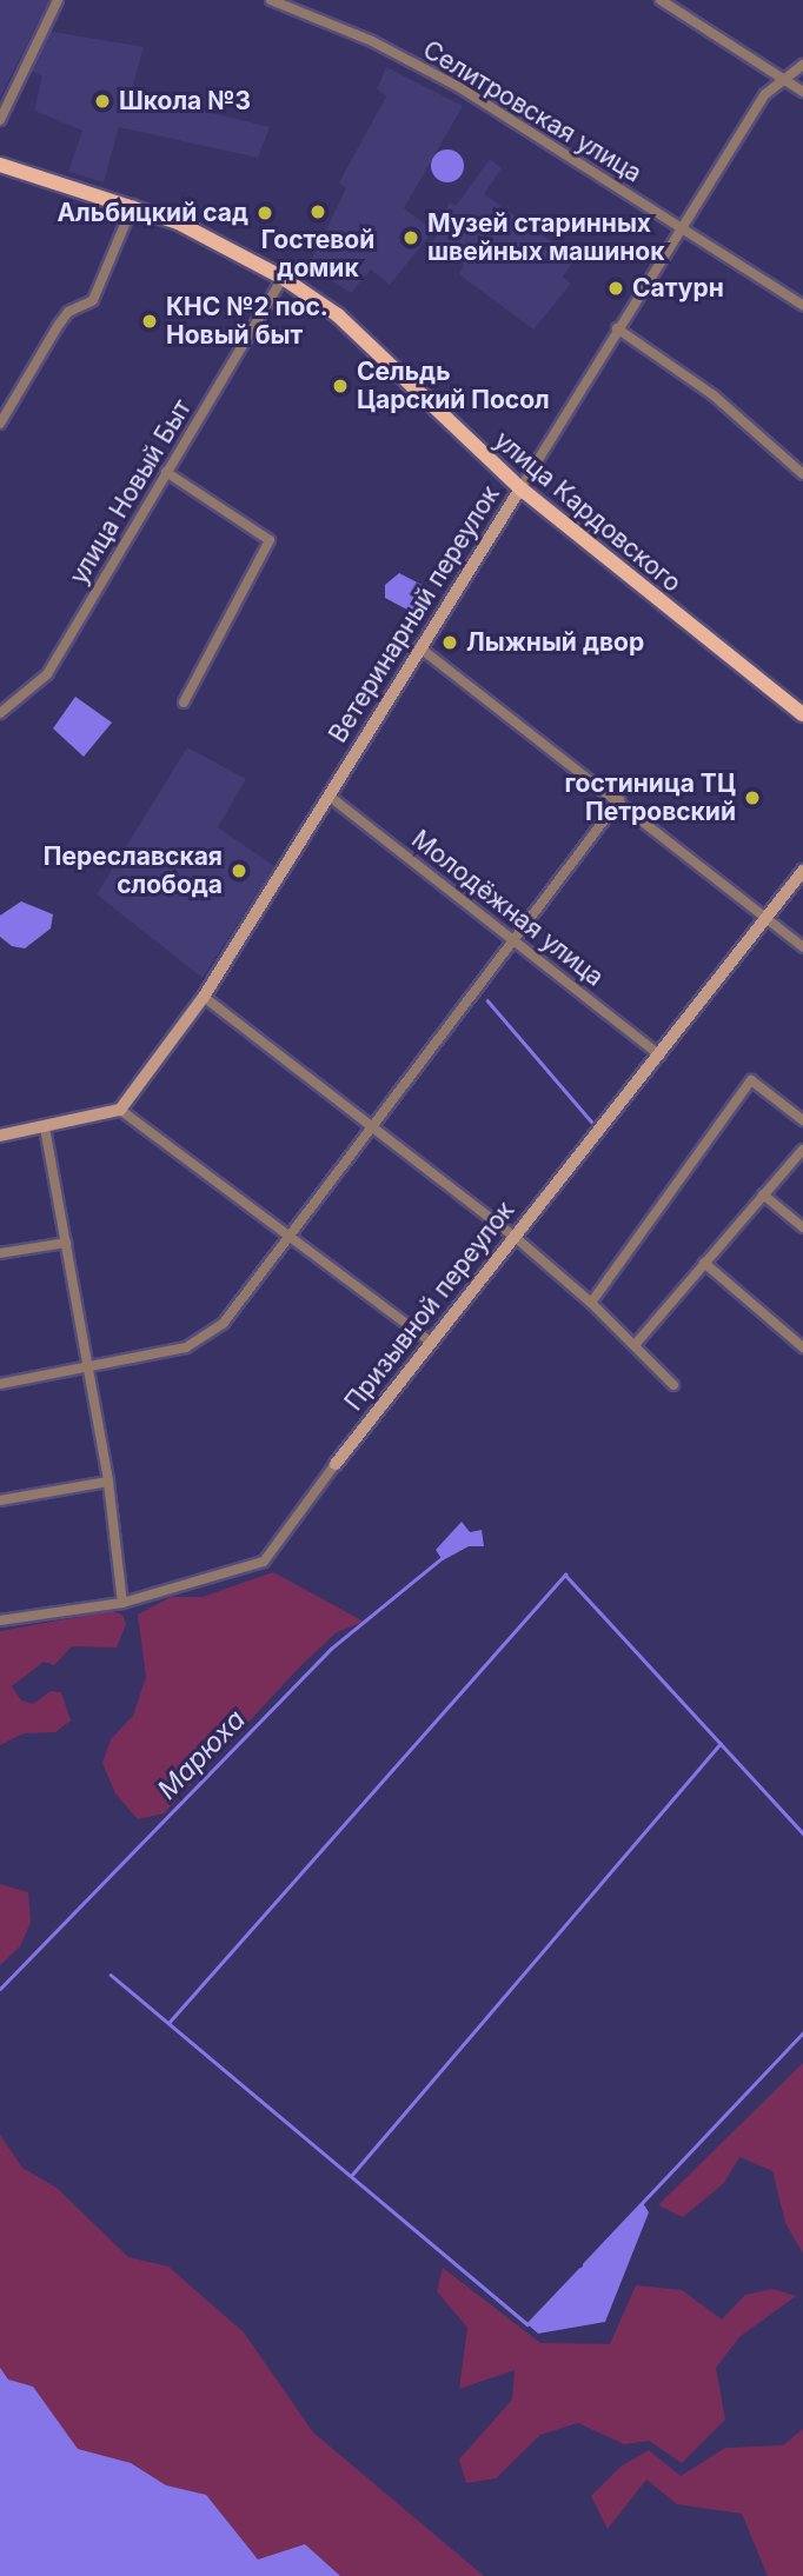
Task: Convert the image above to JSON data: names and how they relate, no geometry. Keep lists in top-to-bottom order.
{
  "streets": {
    "main road": ["улица Кардовского"],
    "street": [
      "Селитровская улица",
      "улица Новый Быт",
      "Ветеринарный переулок",
      "Молодёжная улица",
      "Призывной переулок"
    ]
  },
  "crossings": [
    ["Селитровская улица", "Ветеринарный переулок"],
    ["улица Новый Быт", "улица Кардовского"],
    ["улица Кардовского", "Ветеринарный переулок"],
    ["Ветеринарный переулок", "Молодёжная улица"],
    ["Молодёжная улица", "Призывной переулок"]
  ],
  "water": ["Марюха"],
  "places": [
    "Школа №3",
    "Гостевой домик",
    "Альбицкий сад",
    "Музей старинных швейных машинок",
    "Сатурн",
    "КНС №2 пос. Новый быт",
    "Сельдь Царский Посол",
    "Лыжный двор",
    "гостиница ТЦ Петровский",
    "Переславская слобода"
  ]
}
